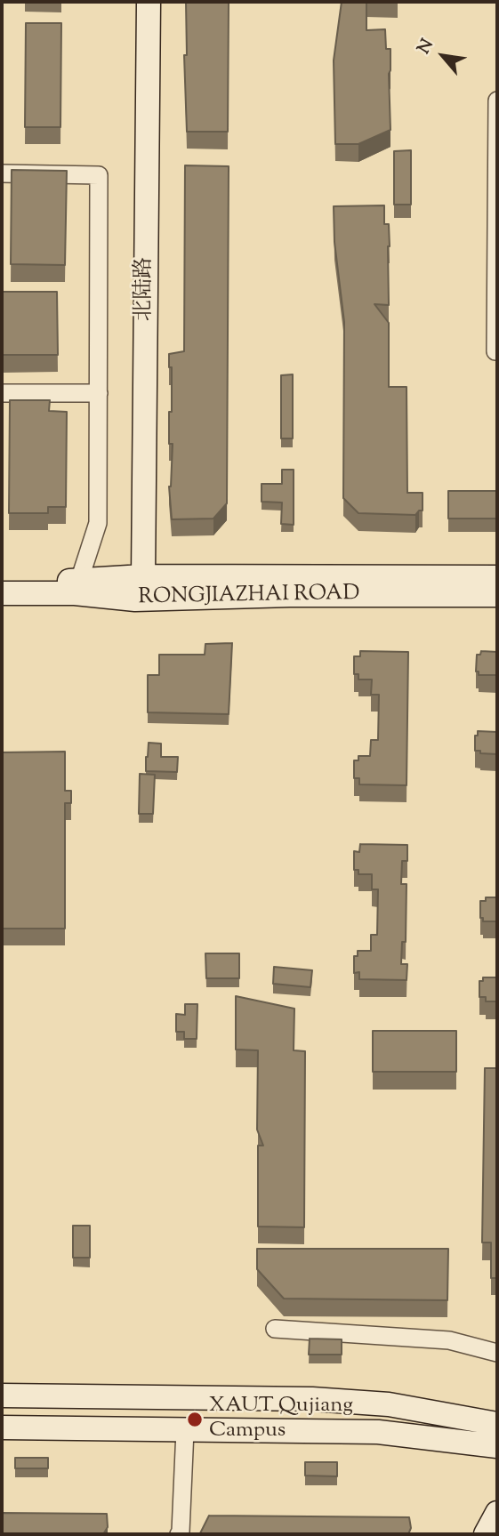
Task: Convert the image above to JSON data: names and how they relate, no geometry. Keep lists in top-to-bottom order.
{
  "streets": {
    "street": ["北陆路", "RONGJIAZHAI ROAD"]
  },
  "crossings": [
    ["北陆路", "RONGJIAZHAI ROAD"]
  ],
  "places": ["XAUT Qujiang Campus"],
  "north": "top left"
}
